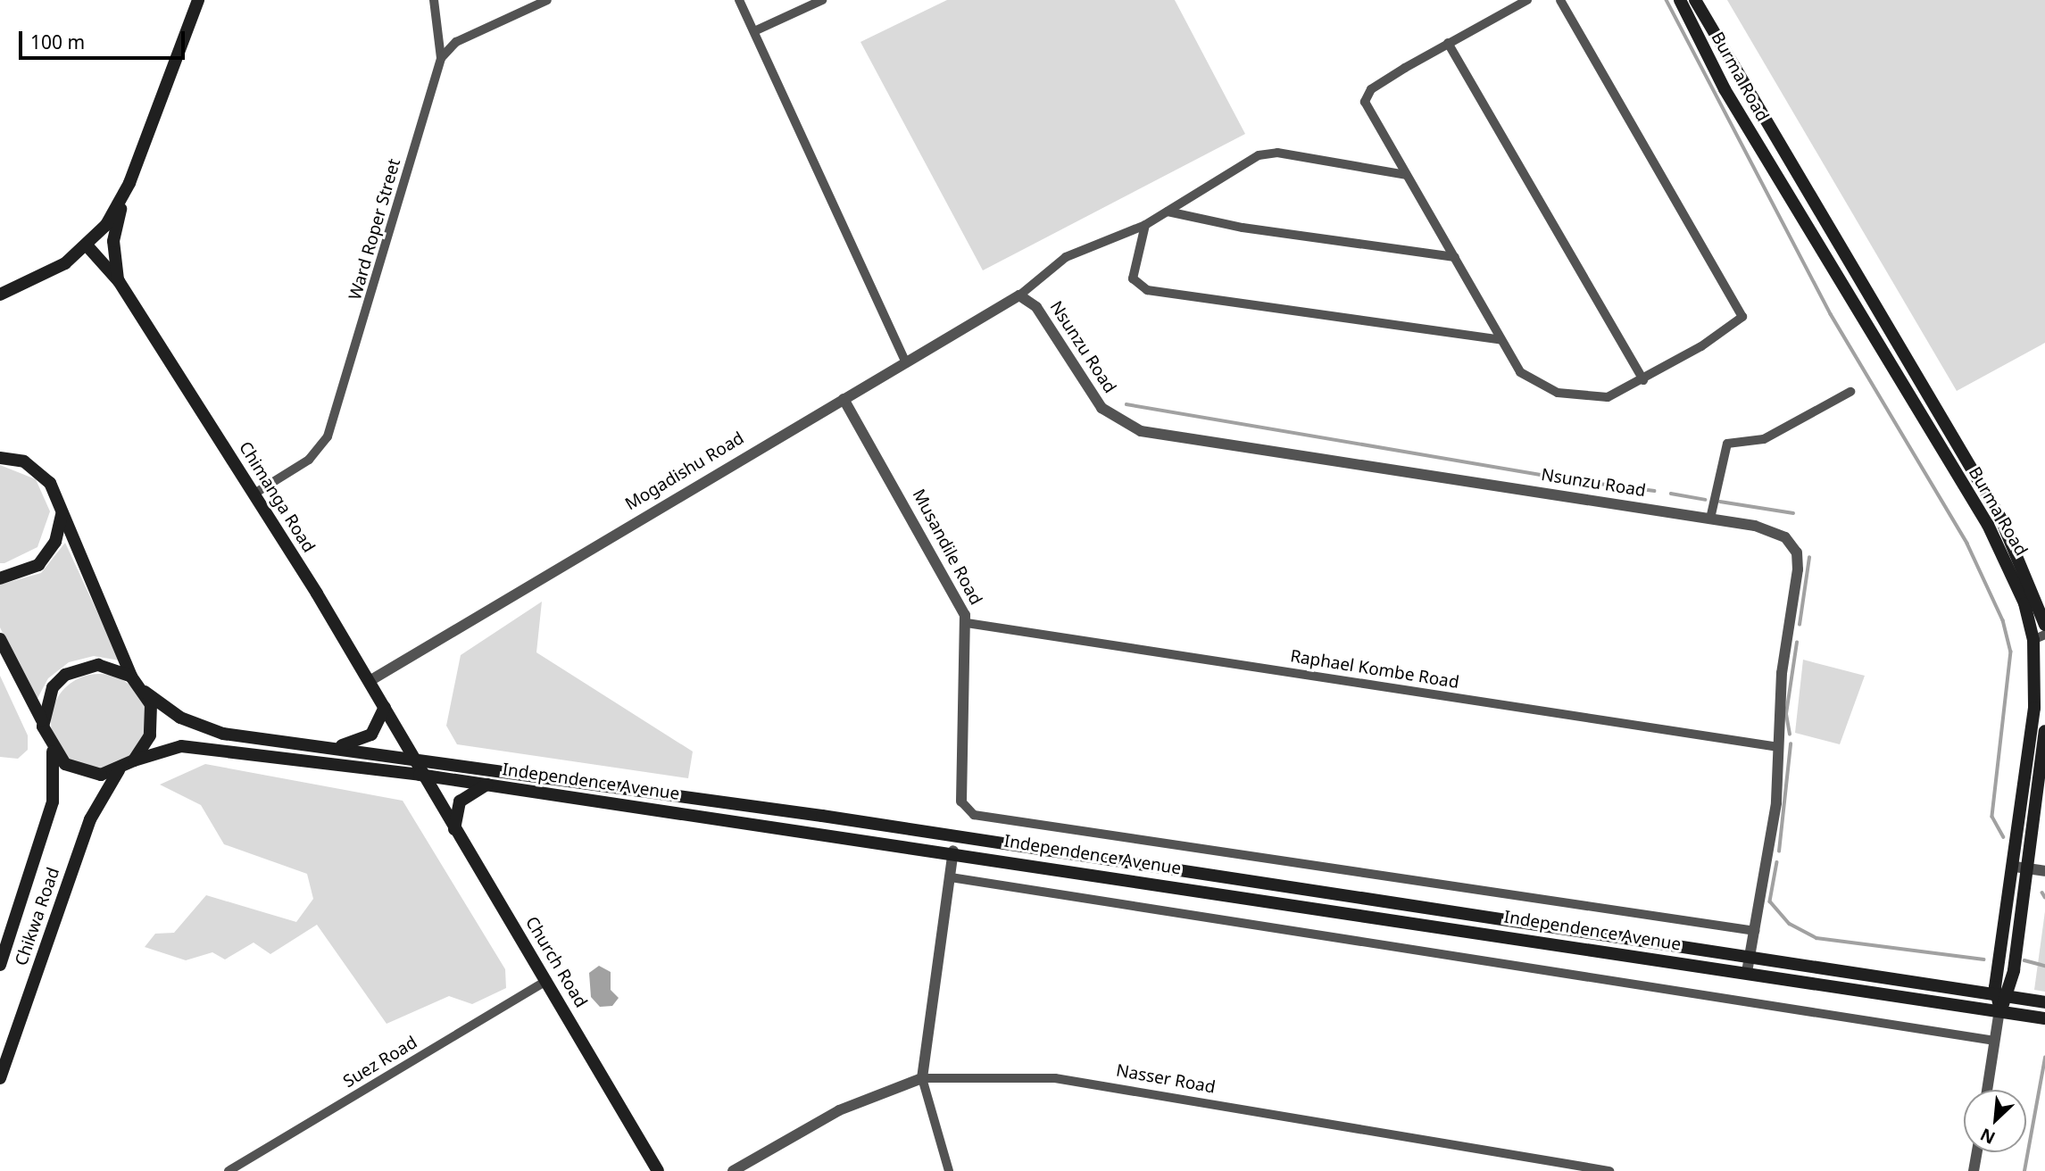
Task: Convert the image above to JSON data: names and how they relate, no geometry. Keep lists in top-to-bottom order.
{
  "streets": {
    "main road": [
      "Burma Road",
      "Chimanga Road",
      "Independence Avenue",
      "Chikwa Road",
      "Church Road"
    ],
    "street": [
      "Ward Roper Street",
      "Nsunzu Road",
      "Mogadishu Road",
      "Musandile Road",
      "Raphael Kombe Road",
      "Suez Road",
      "Nasser Road"
    ]
  },
  "crossings": [
    ["Burma Road", "Independence Avenue"],
    ["Ward Roper Street", "Chimanga Road"],
    ["Nsunzu Road", "Mogadishu Road"],
    ["Nsunzu Road", "Raphael Kombe Road"],
    ["Nsunzu Road", "Independence Avenue"],
    ["Mogadishu Road", "Chimanga Road"],
    ["Mogadishu Road", "Musandile Road"],
    ["Chimanga Road", "Independence Avenue"],
    ["Chimanga Road", "Church Road"],
    ["Musandile Road", "Raphael Kombe Road"],
    ["Independence Avenue", "Chikwa Road"],
    ["Independence Avenue", "Church Road"],
    ["Church Road", "Suez Road"]
  ],
  "scale_bar": "100 m",
  "north": "bottom left"
}
